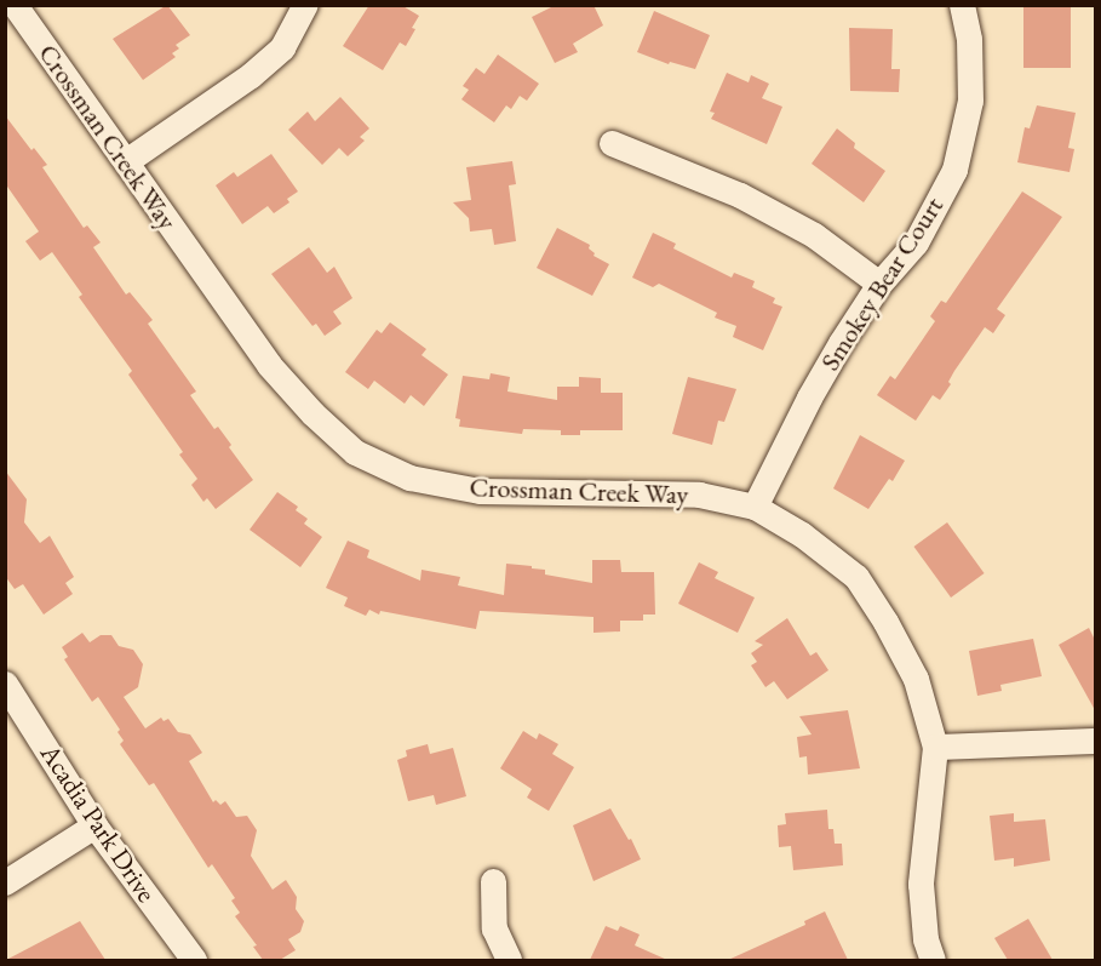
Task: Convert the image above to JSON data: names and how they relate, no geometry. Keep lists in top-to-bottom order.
{
  "streets": {
    "street": ["Crossman Creek Way", "Smokey Bear Court", "Acadia Park Drive"]
  },
  "crossings": [
    ["Crossman Creek Way", "Smokey Bear Court"]
  ]
}
